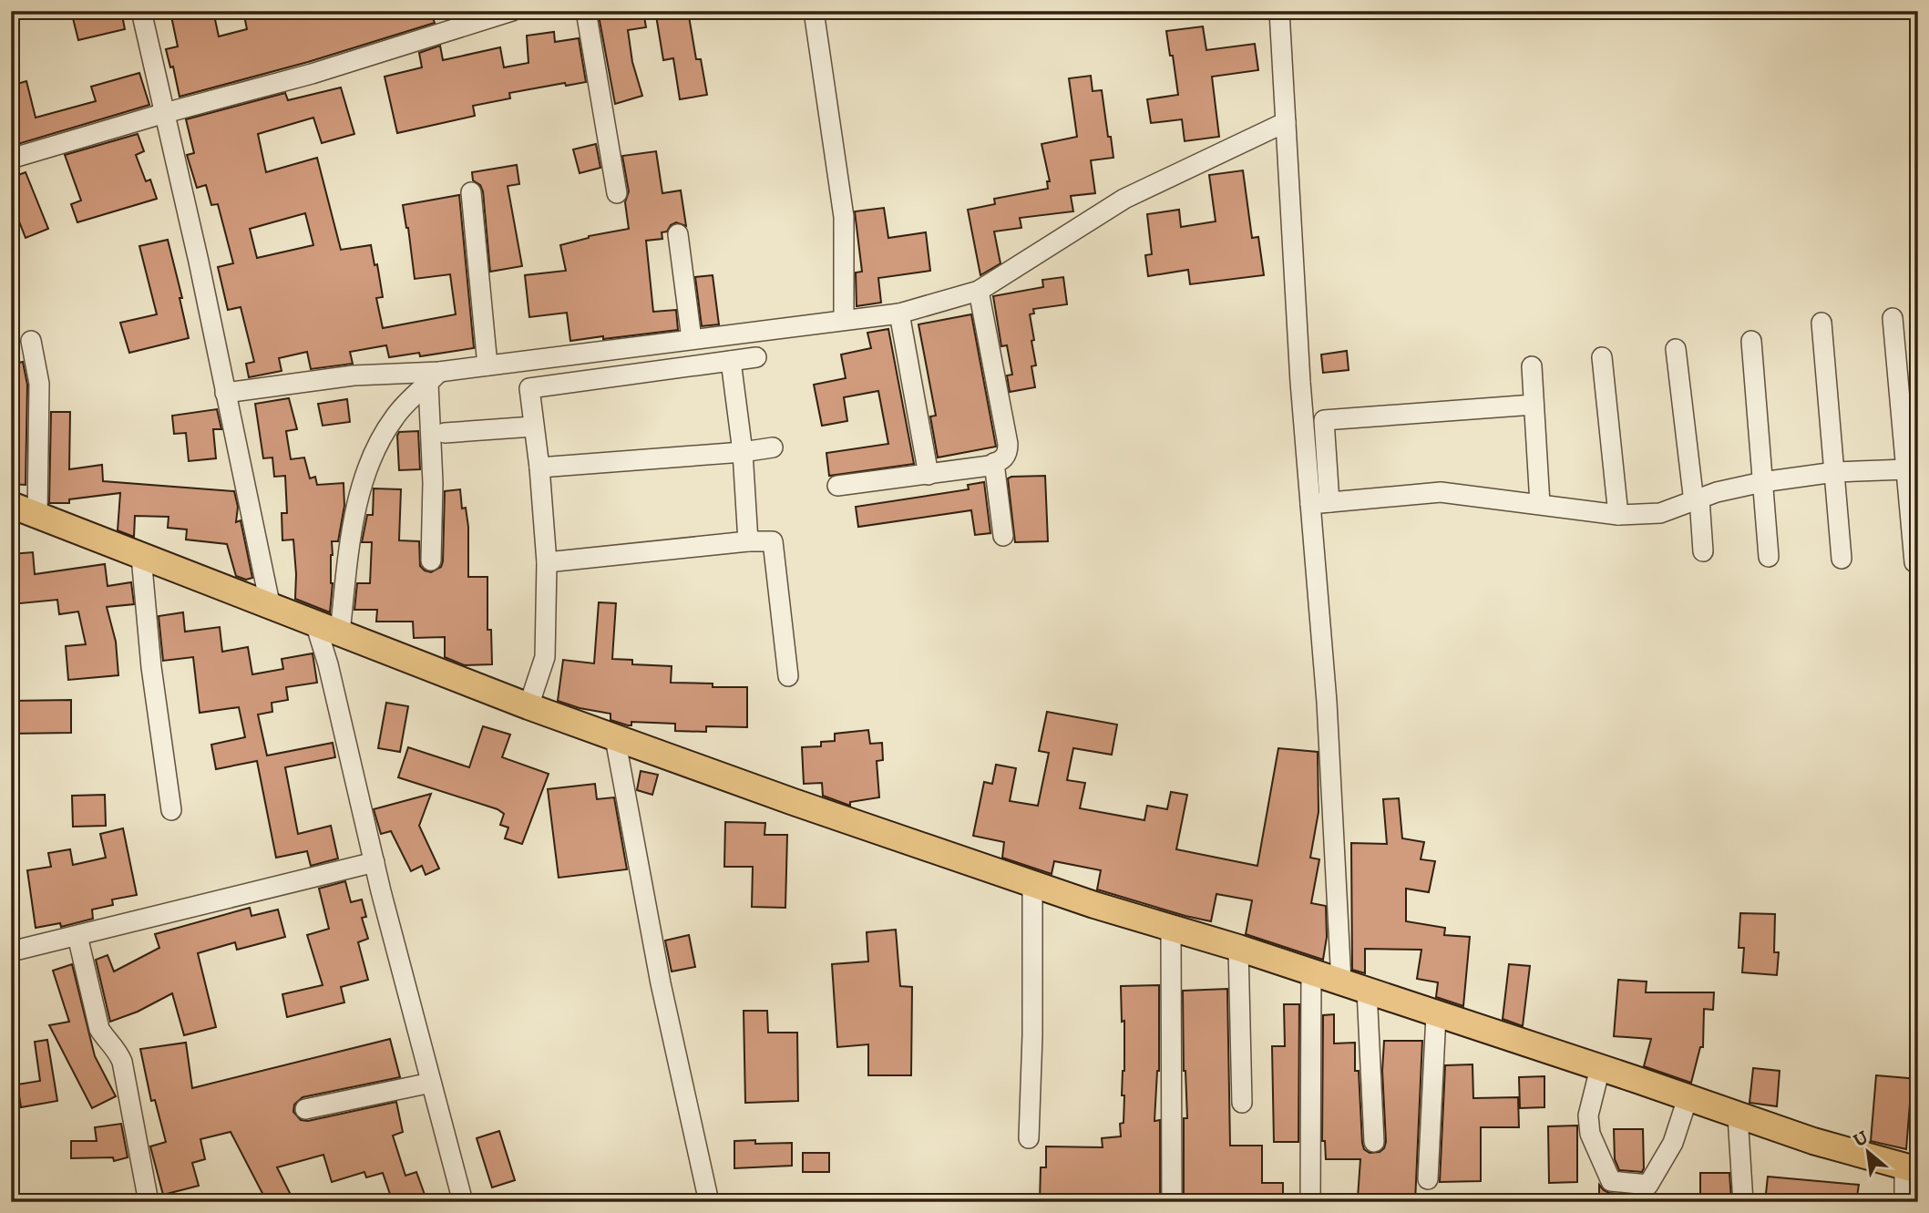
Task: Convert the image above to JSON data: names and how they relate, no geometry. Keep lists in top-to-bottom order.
{
  "north": "top left"
}
